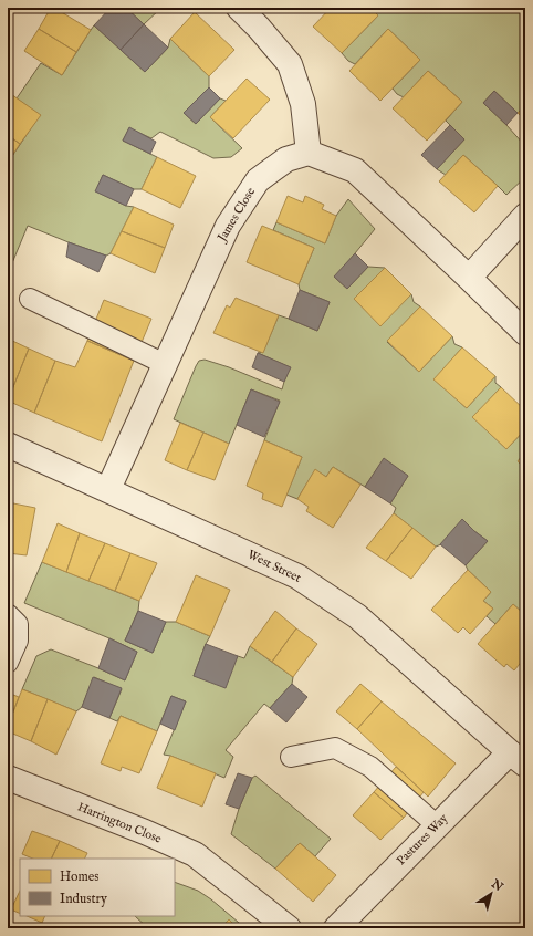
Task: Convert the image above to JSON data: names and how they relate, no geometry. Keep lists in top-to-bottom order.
{
  "streets": {
    "street": [
      "James Close",
      "West Street",
      "Harrington Close",
      "Pastures Way"
    ]
  },
  "crossings": [
    ["James Close", "West Street"],
    ["West Street", "Pastures Way"]
  ],
  "legend": ["Homes", "Industry"],
  "north": "top right"
}
